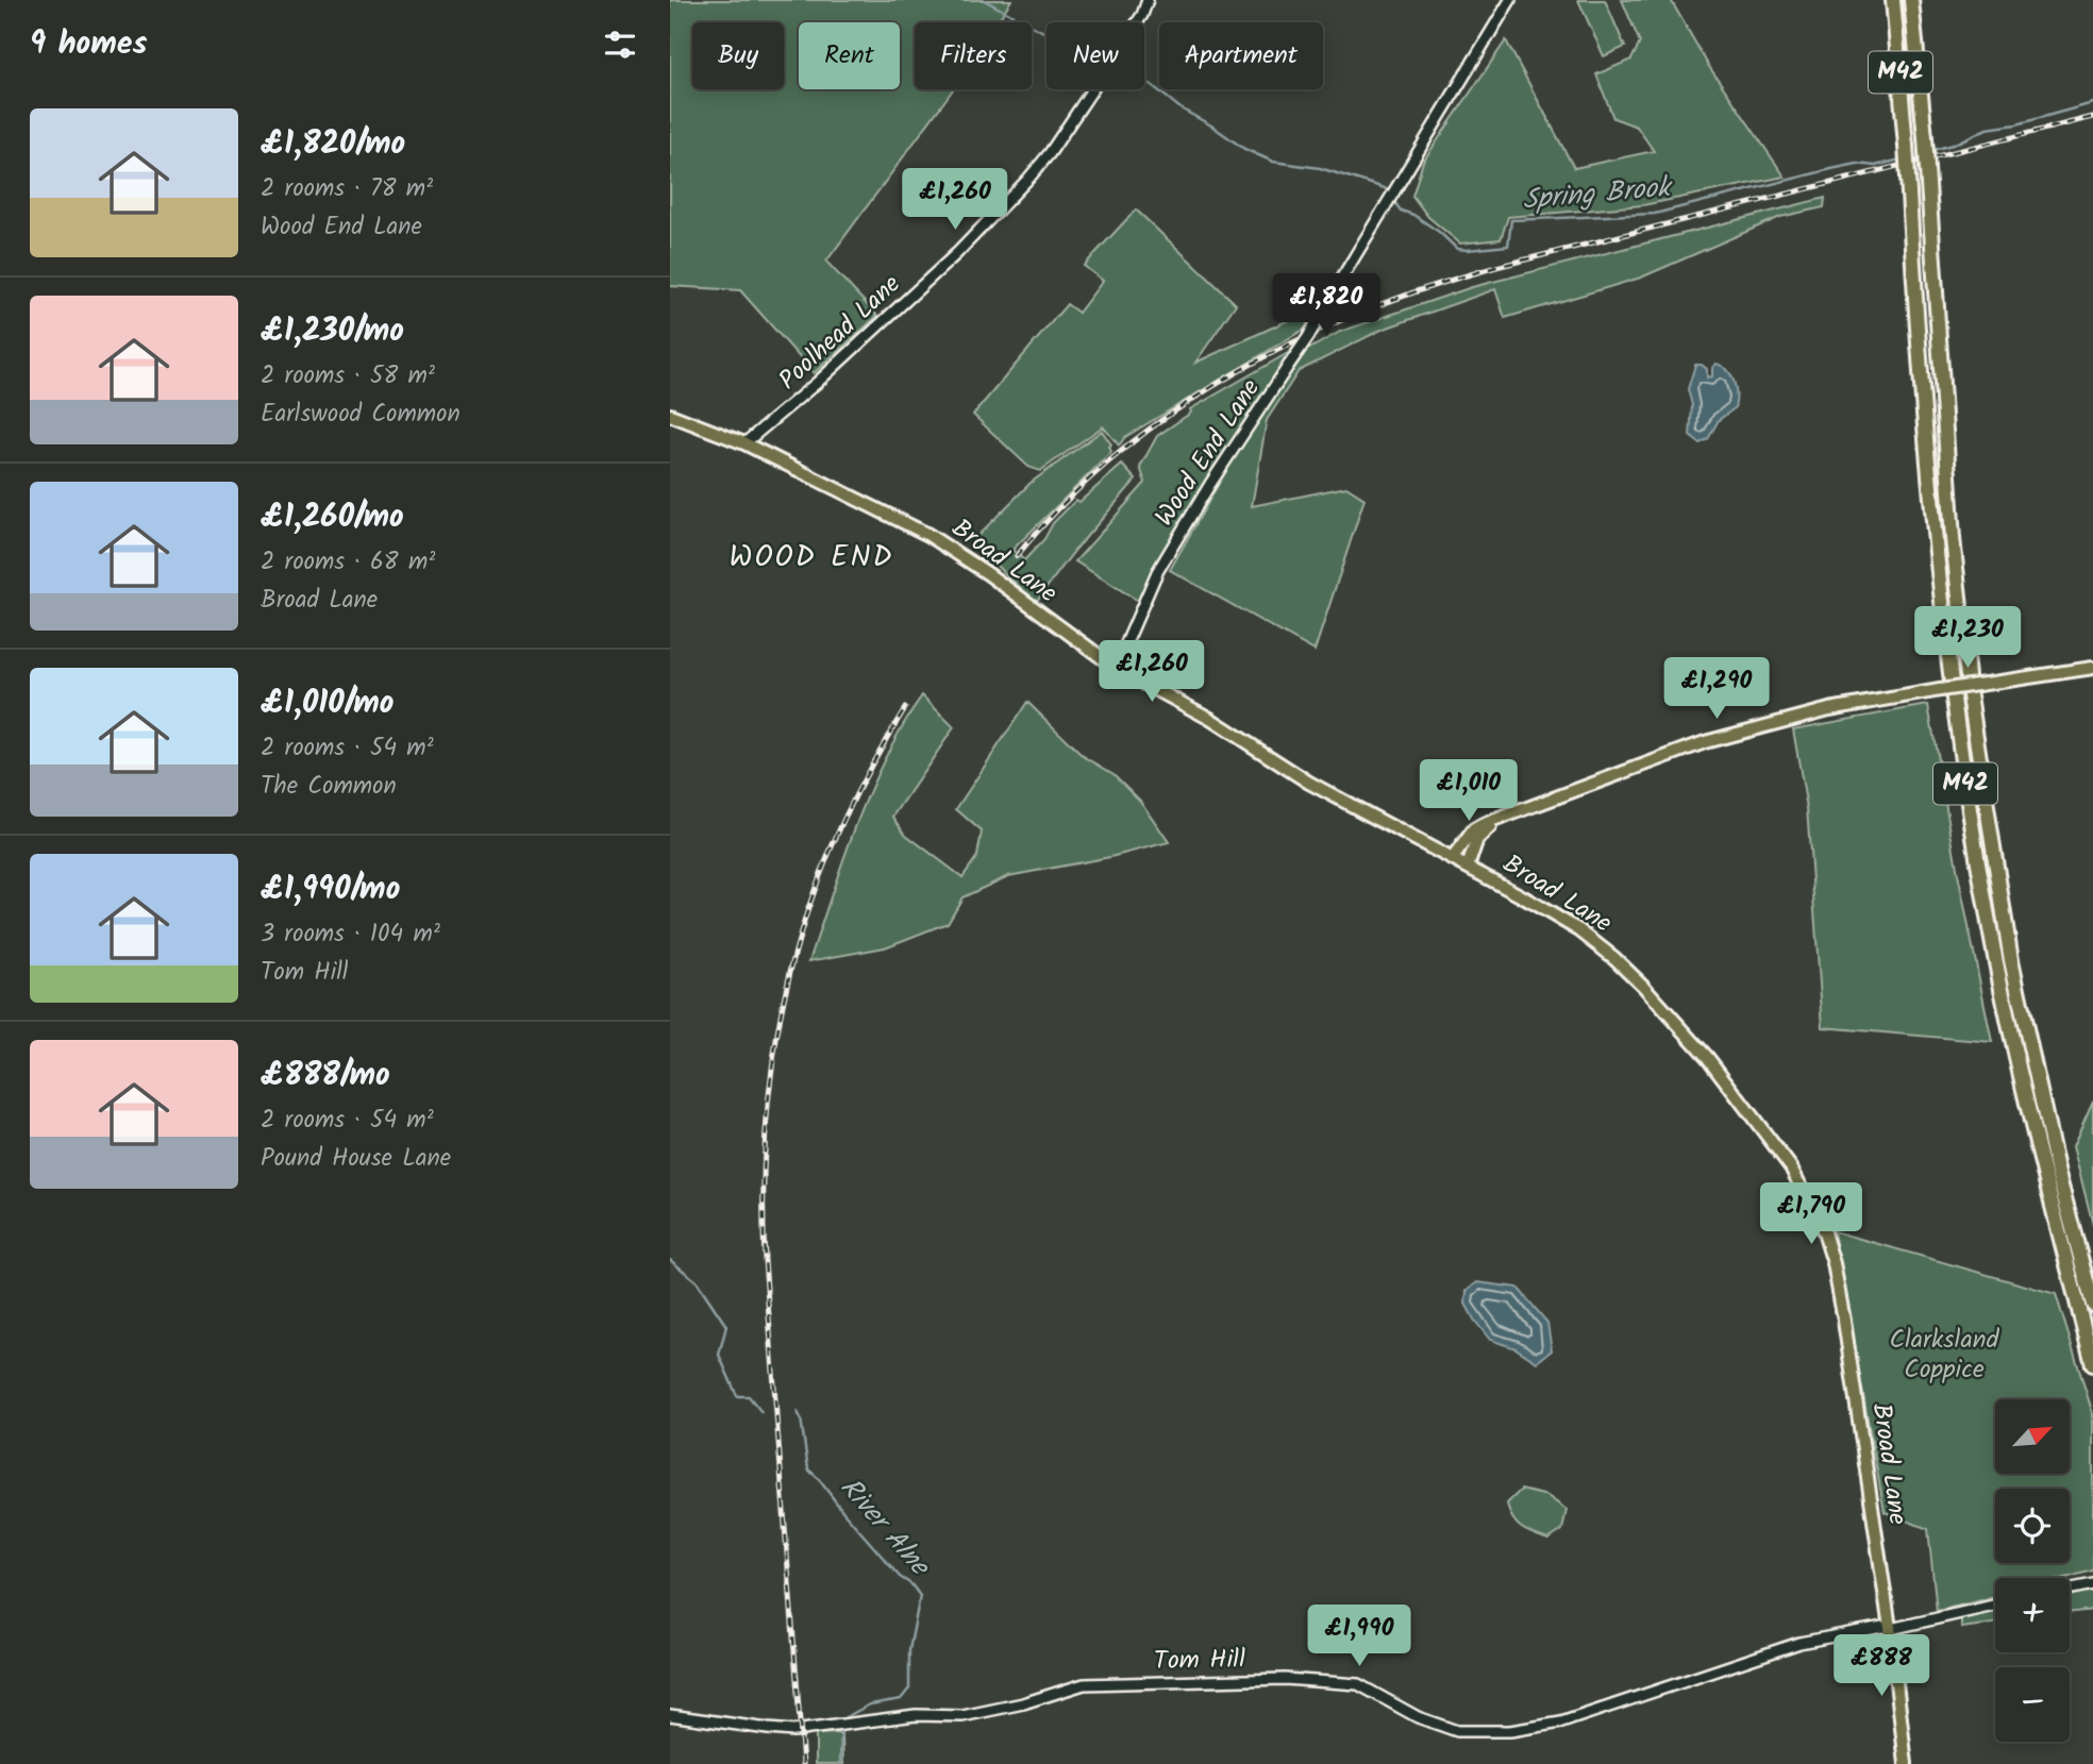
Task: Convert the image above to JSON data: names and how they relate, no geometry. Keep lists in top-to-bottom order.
{
  "streets": {
    "highway": ["M42"],
    "main road": ["Broad Lane"],
    "street": ["Poolhead Lane", "Wood End Lane", "Tom Hill"]
  },
  "crossings": [
    ["Poolhead Lane", "Broad Lane"],
    ["Wood End Lane", "Broad Lane"],
    ["Broad Lane", "Tom Hill"]
  ],
  "districts": ["WOOD END"],
  "water": ["Spring Brook", "River Alne"],
  "parks": ["Clarksland Coppice"],
  "north": "top right",
  "page": {
    "heading": "9 homes",
    "chip": [
      "Buy",
      "Rent",
      "Filters",
      "New",
      "Apartment"
    ],
    "list": [
      {
        "name": "£1,820/mo",
        "note": "2 rooms · 78 m² · Wood End Lane"
      },
      {
        "name": "£1,230/mo",
        "note": "2 rooms · 58 m² · Earlswood Common"
      },
      {
        "name": "£1,260/mo",
        "note": "2 rooms · 68 m² · Broad Lane"
      },
      {
        "name": "£1,010/mo",
        "note": "2 rooms · 54 m² · The Common"
      },
      {
        "name": "£1,990/mo",
        "note": "3 rooms · 104 m² · Tom Hill"
      },
      {
        "name": "£888/mo",
        "note": "2 rooms · 54 m² · Pound House Lane"
      }
    ],
    "price": [
      "£1,260",
      "£1,820",
      "£1,230",
      "£1,260",
      "£1,290",
      "£1,010",
      "£1,790",
      "£1,990",
      "£888"
    ],
    "map_buttons": ["+", "−"]
  }
}
